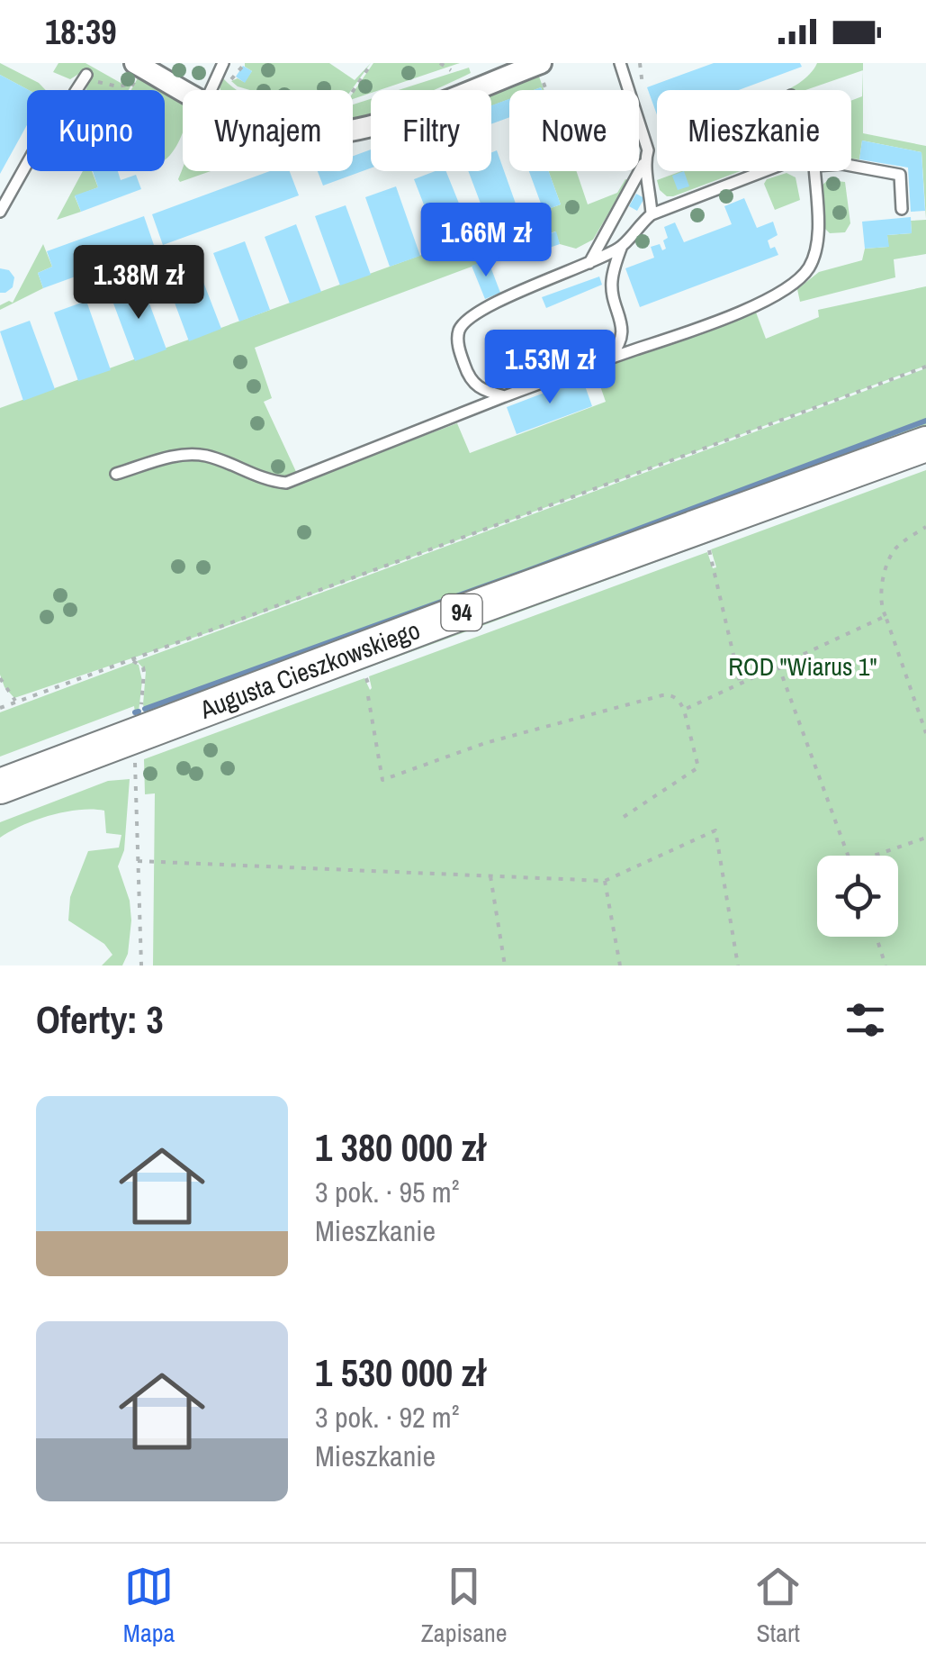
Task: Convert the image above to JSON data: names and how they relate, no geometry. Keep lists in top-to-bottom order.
{
  "streets": {
    "main road": ["94", "Augusta Cieszkowskiego"]
  },
  "parks": ["ROD \"Wiarus 1\""],
  "page": {
    "status": "18:39",
    "chip": [
      "Kupno",
      "Wynajem",
      "Filtry",
      "Nowe",
      "Mieszkanie"
    ],
    "price": ["1.66M zł", "1.38M zł", "1.53M zł"],
    "heading": "Oferty: 3",
    "list": [
      {
        "name": "1 380 000 zł",
        "note": "3 pok. · 95 m² · Mieszkanie"
      },
      {
        "name": "1 530 000 zł",
        "note": "3 pok. · 92 m² · Mieszkanie"
      }
    ],
    "tabs": ["Mapa", "Zapisane", "Start"]
  }
}
